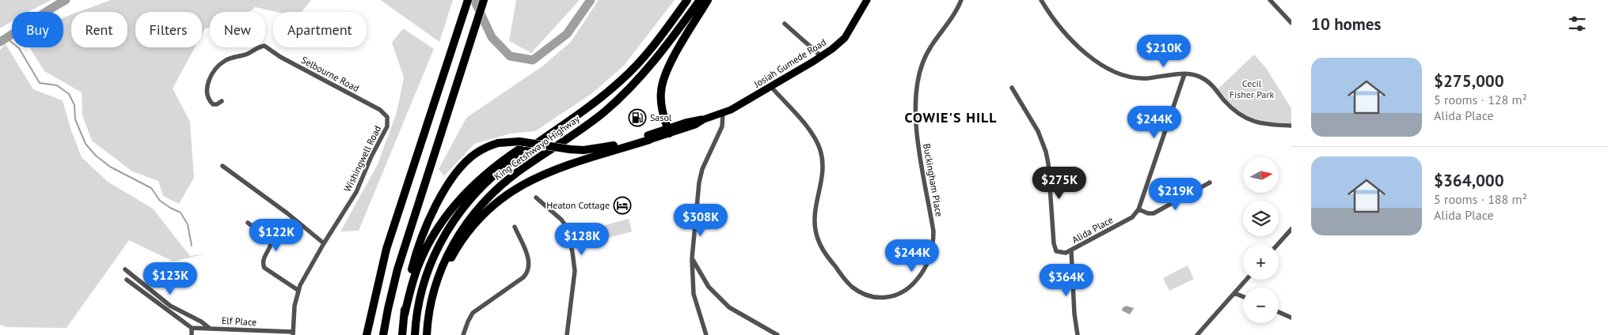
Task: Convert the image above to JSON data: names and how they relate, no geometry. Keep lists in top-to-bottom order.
{
  "streets": {
    "highway": ["King Cetshwayo Highway"],
    "main road": ["Josiah Gumede Road"],
    "street": [
      "Selbourne Road",
      "Wishingwell Road",
      "Buckingham Place",
      "Alida Place",
      "Elf Place"
    ]
  },
  "crossings": [
    ["Josiah Gumede Road", "Buckingham Place"],
    ["Selbourne Road", "Wishingwell Road"],
    ["Wishingwell Road", "Elf Place"]
  ],
  "districts": ["COWIE'S HILL"],
  "parks": ["Cecil Fisher Park"],
  "places": {
    "fuel station": ["Sasol"],
    "hotel": ["Heaton Cottage"]
  },
  "north": "right",
  "page": {
    "heading": "10 homes",
    "chip": [
      "Buy",
      "Rent",
      "Filters",
      "New",
      "Apartment"
    ],
    "price": [
      "$210K",
      "$244K",
      "$275K",
      "$219K",
      "$308K",
      "$122K",
      "$128K",
      "$244K",
      "$123K",
      "$364K"
    ],
    "list": [
      {
        "name": "$275,000",
        "note": "5 rooms · 128 m² · Alida Place"
      },
      {
        "name": "$364,000",
        "note": "5 rooms · 188 m² · Alida Place"
      }
    ],
    "map_buttons": ["+", "−"]
  }
}
